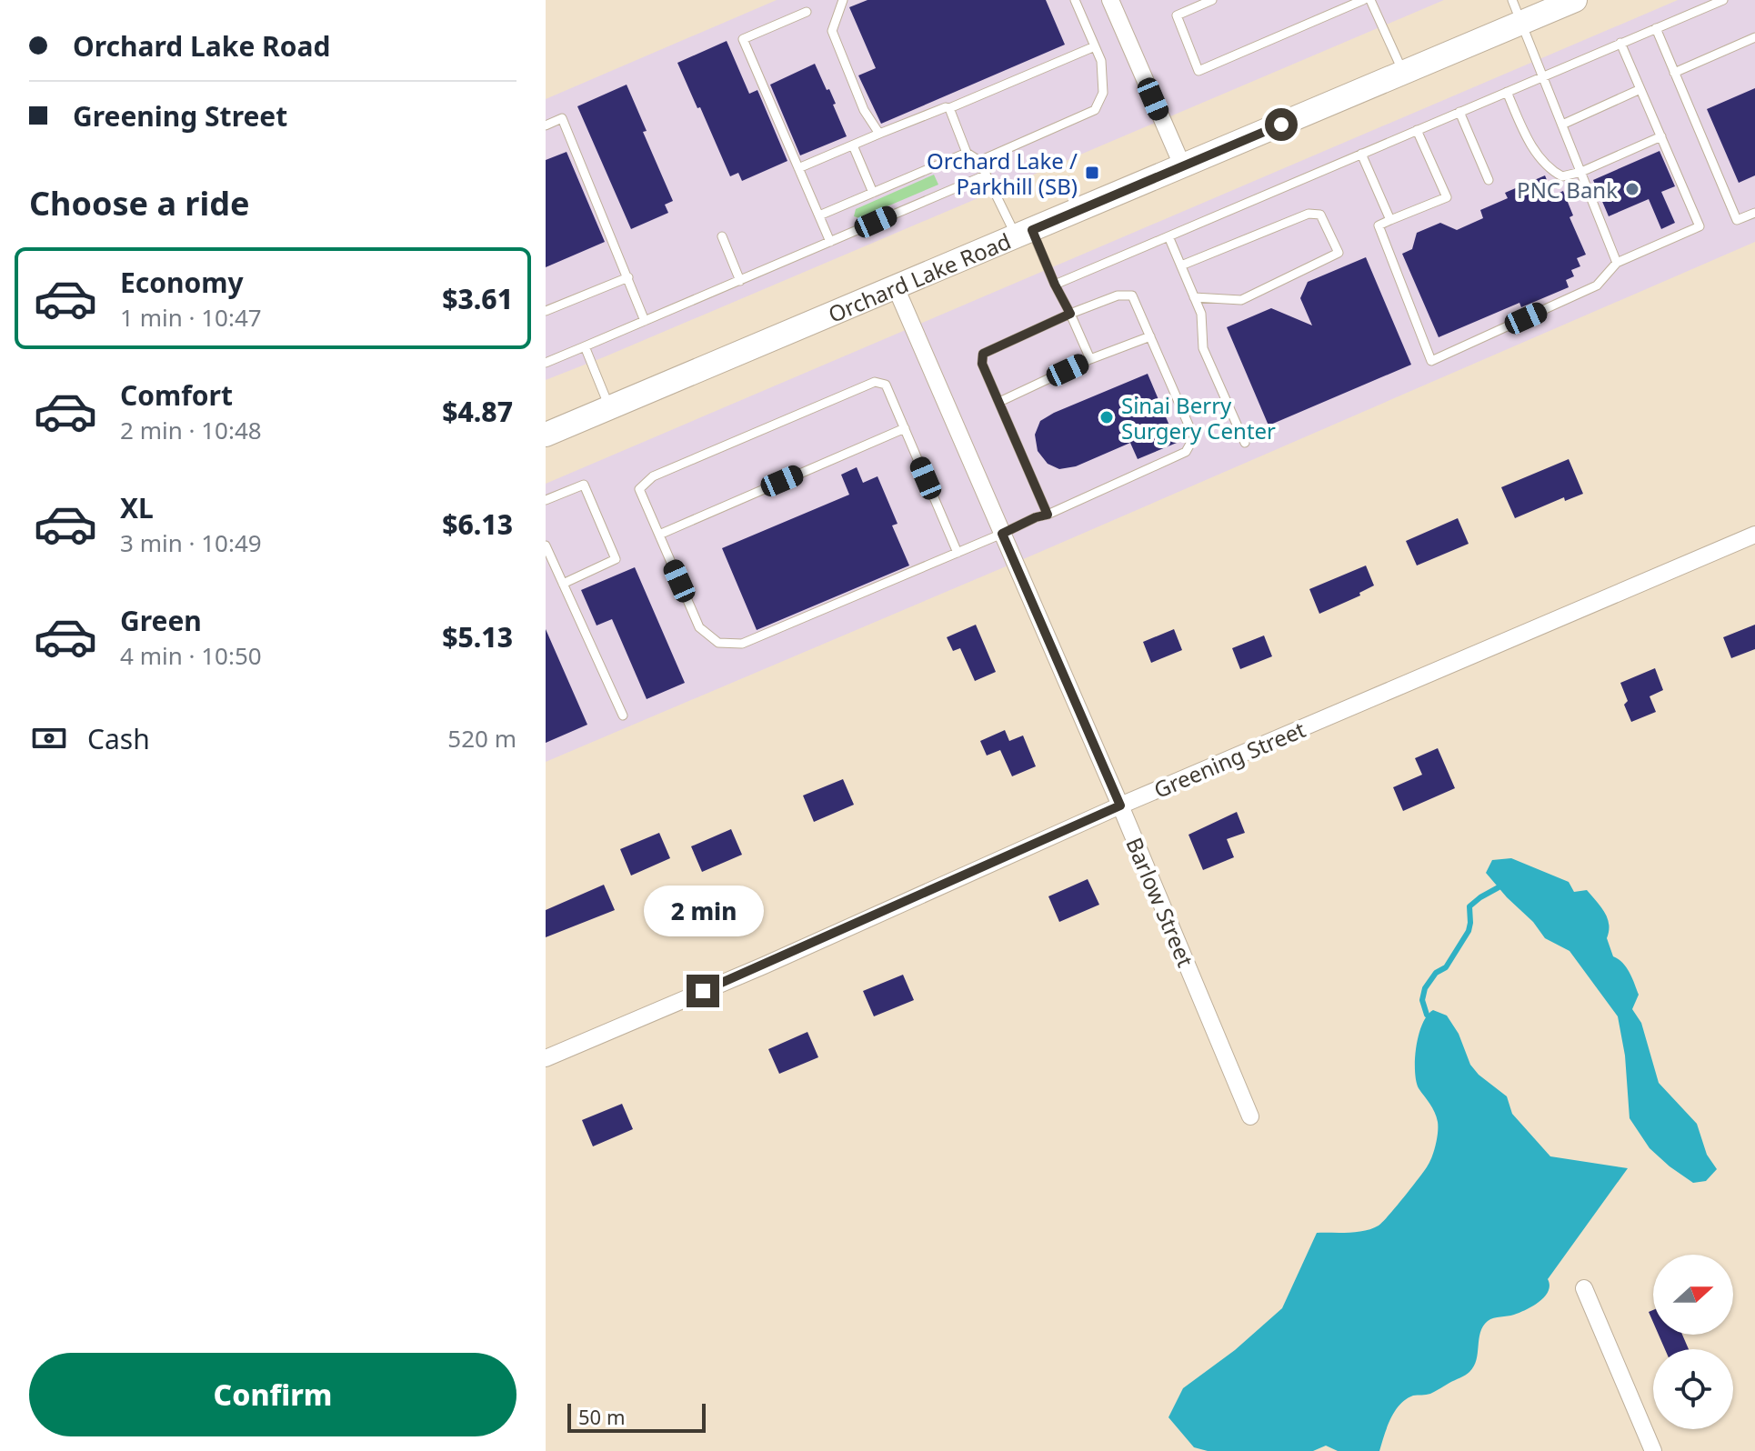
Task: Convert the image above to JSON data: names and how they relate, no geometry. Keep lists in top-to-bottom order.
{
  "streets": {
    "main road": ["Orchard Lake Road"],
    "street": ["Greening Street", "Barlow Street"]
  },
  "crossings": [
    ["Orchard Lake Road", "Barlow Street"],
    ["Greening Street", "Barlow Street"]
  ],
  "places": {
    "transit": ["Orchard Lake / Parkhill (SB)"],
    "other": ["PNC Bank", "Sinai Berry Surgery Center"]
  },
  "scale_bar": "50 m",
  "north": "right",
  "page": {
    "banner": ["Orchard Lake Road", "Greening Street"],
    "heading": "Choose a ride",
    "list": [
      {
        "name": "Economy",
        "note": "1 min · 10:47",
        "value": "$3.61"
      },
      {
        "name": "Comfort",
        "note": "2 min · 10:48",
        "value": "$4.87"
      },
      {
        "name": "XL",
        "note": "3 min · 10:49",
        "value": "$6.13"
      },
      {
        "name": "Green",
        "note": "4 min · 10:50",
        "value": "$5.13"
      }
    ],
    "pay": ["Cash", "520 m"],
    "bubble": "2 min",
    "buttons": "Confirm",
    "scale": "50 m"
  }
}
